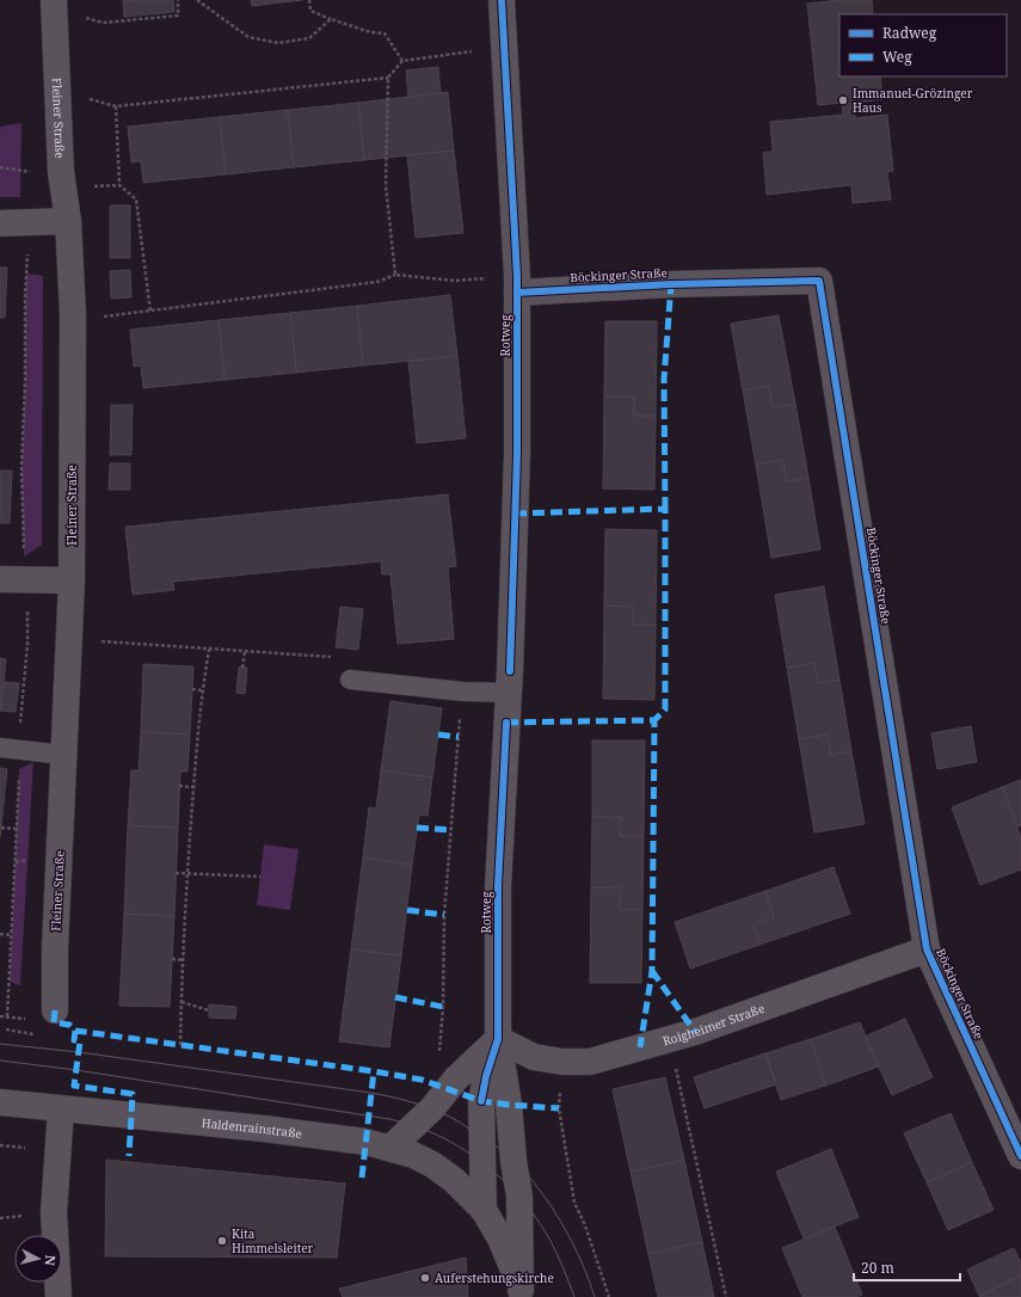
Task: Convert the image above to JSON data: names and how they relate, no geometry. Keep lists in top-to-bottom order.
{
  "streets": {
    "street": [
      "Fleiner Straße",
      "Böckinger Straße",
      "Rotweg",
      "Roigheimer Straße",
      "Haldenrainstraße"
    ]
  },
  "crossings": [
    ["Böckinger Straße", "Rotweg"],
    ["Böckinger Straße", "Roigheimer Straße"],
    ["Rotweg", "Roigheimer Straße"],
    ["Rotweg", "Haldenrainstraße"]
  ],
  "places": ["Immanuel-Grözinger Haus", "Kita Himmelsleiter", "Auferstehungskirche"],
  "legend": ["Radweg", "Weg"],
  "scale_bar": "20 m",
  "north": "right"
}
